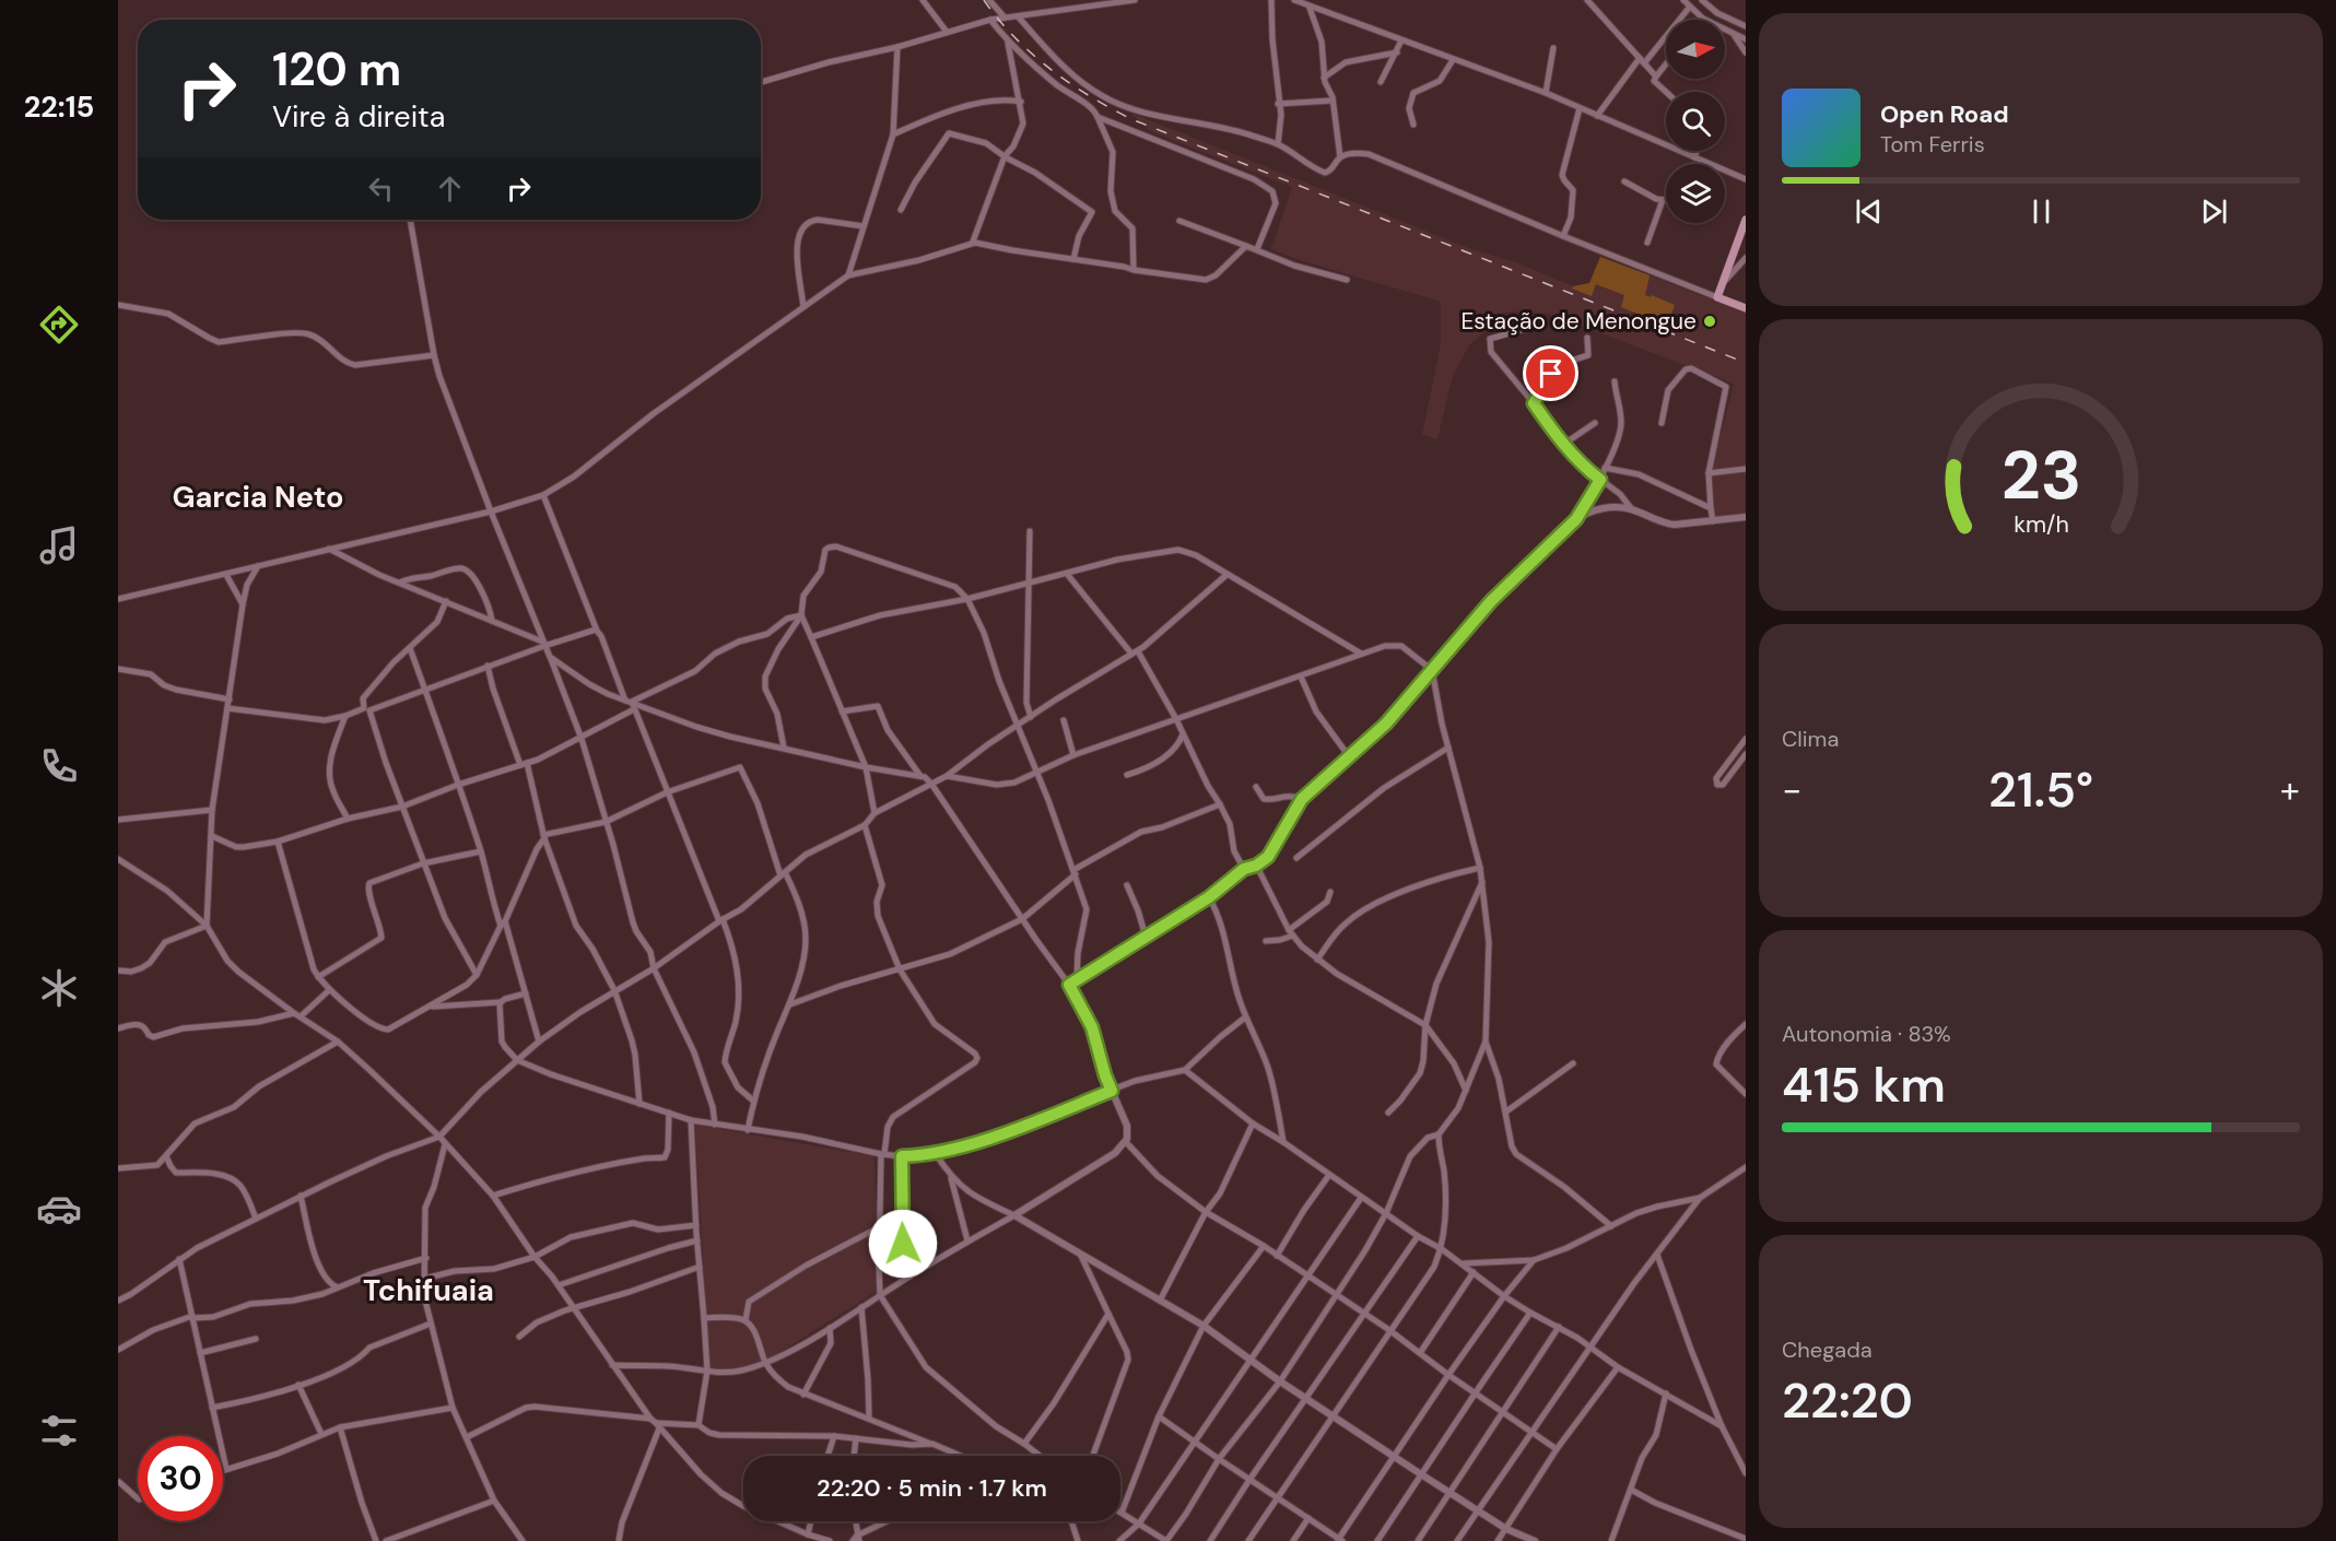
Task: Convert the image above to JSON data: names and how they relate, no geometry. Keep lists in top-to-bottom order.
{
  "districts": ["Garcia Neto", "Tchifuaia"],
  "places": ["Estação de Menongue"],
  "north": "right",
  "page": {
    "tabs": "22:15",
    "turn": ["120 m", "Vire à direita"],
    "song": ["Open Road", "Tom Ferris"],
    "tile": [
      "Clima",
      ["Autonomia · 83%", "415 km"],
      ["Chegada", "22:20"]
    ],
    "heat": ["−", "21.5°", "+"],
    "limit": "30",
    "trip": "22:20 · 5 min · 1.7 km",
    "gauge": ["23", "km/h"]
  }
}
